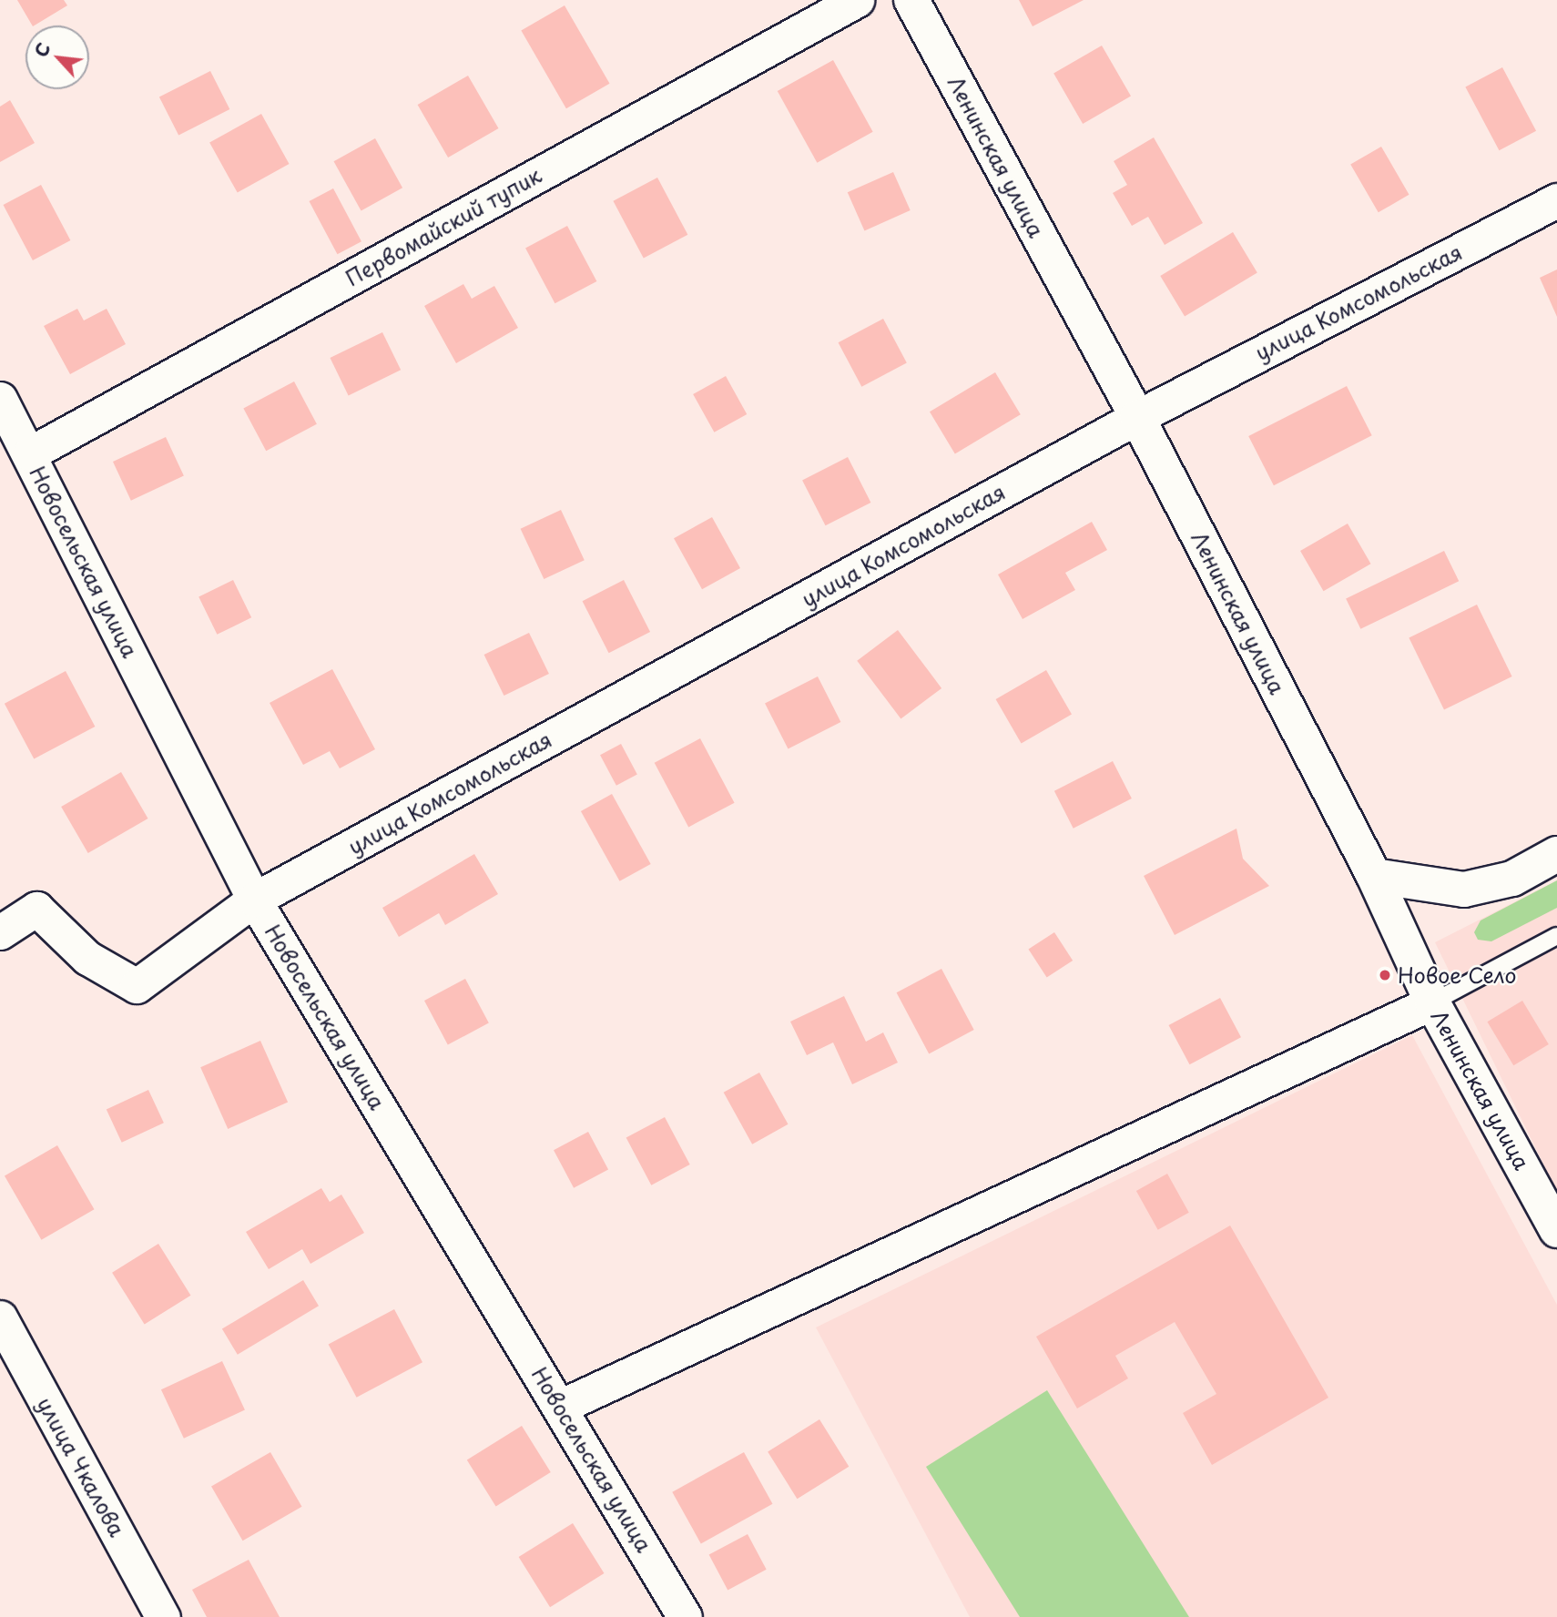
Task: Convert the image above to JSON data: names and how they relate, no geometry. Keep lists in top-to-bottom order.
{
  "streets": {
    "street": [
      "Ленинская улица",
      "Первомайский тупик",
      "улица Комсомольская",
      "Новосельская улица",
      "улица Чкалова"
    ]
  },
  "crossings": [
    ["Ленинская улица", "улица Комсомольская"],
    ["Первомайский тупик", "Новосельская улица"],
    ["улица Комсомольская", "Новосельская улица"]
  ],
  "places": ["Новое Село"],
  "north": "top left"
}
